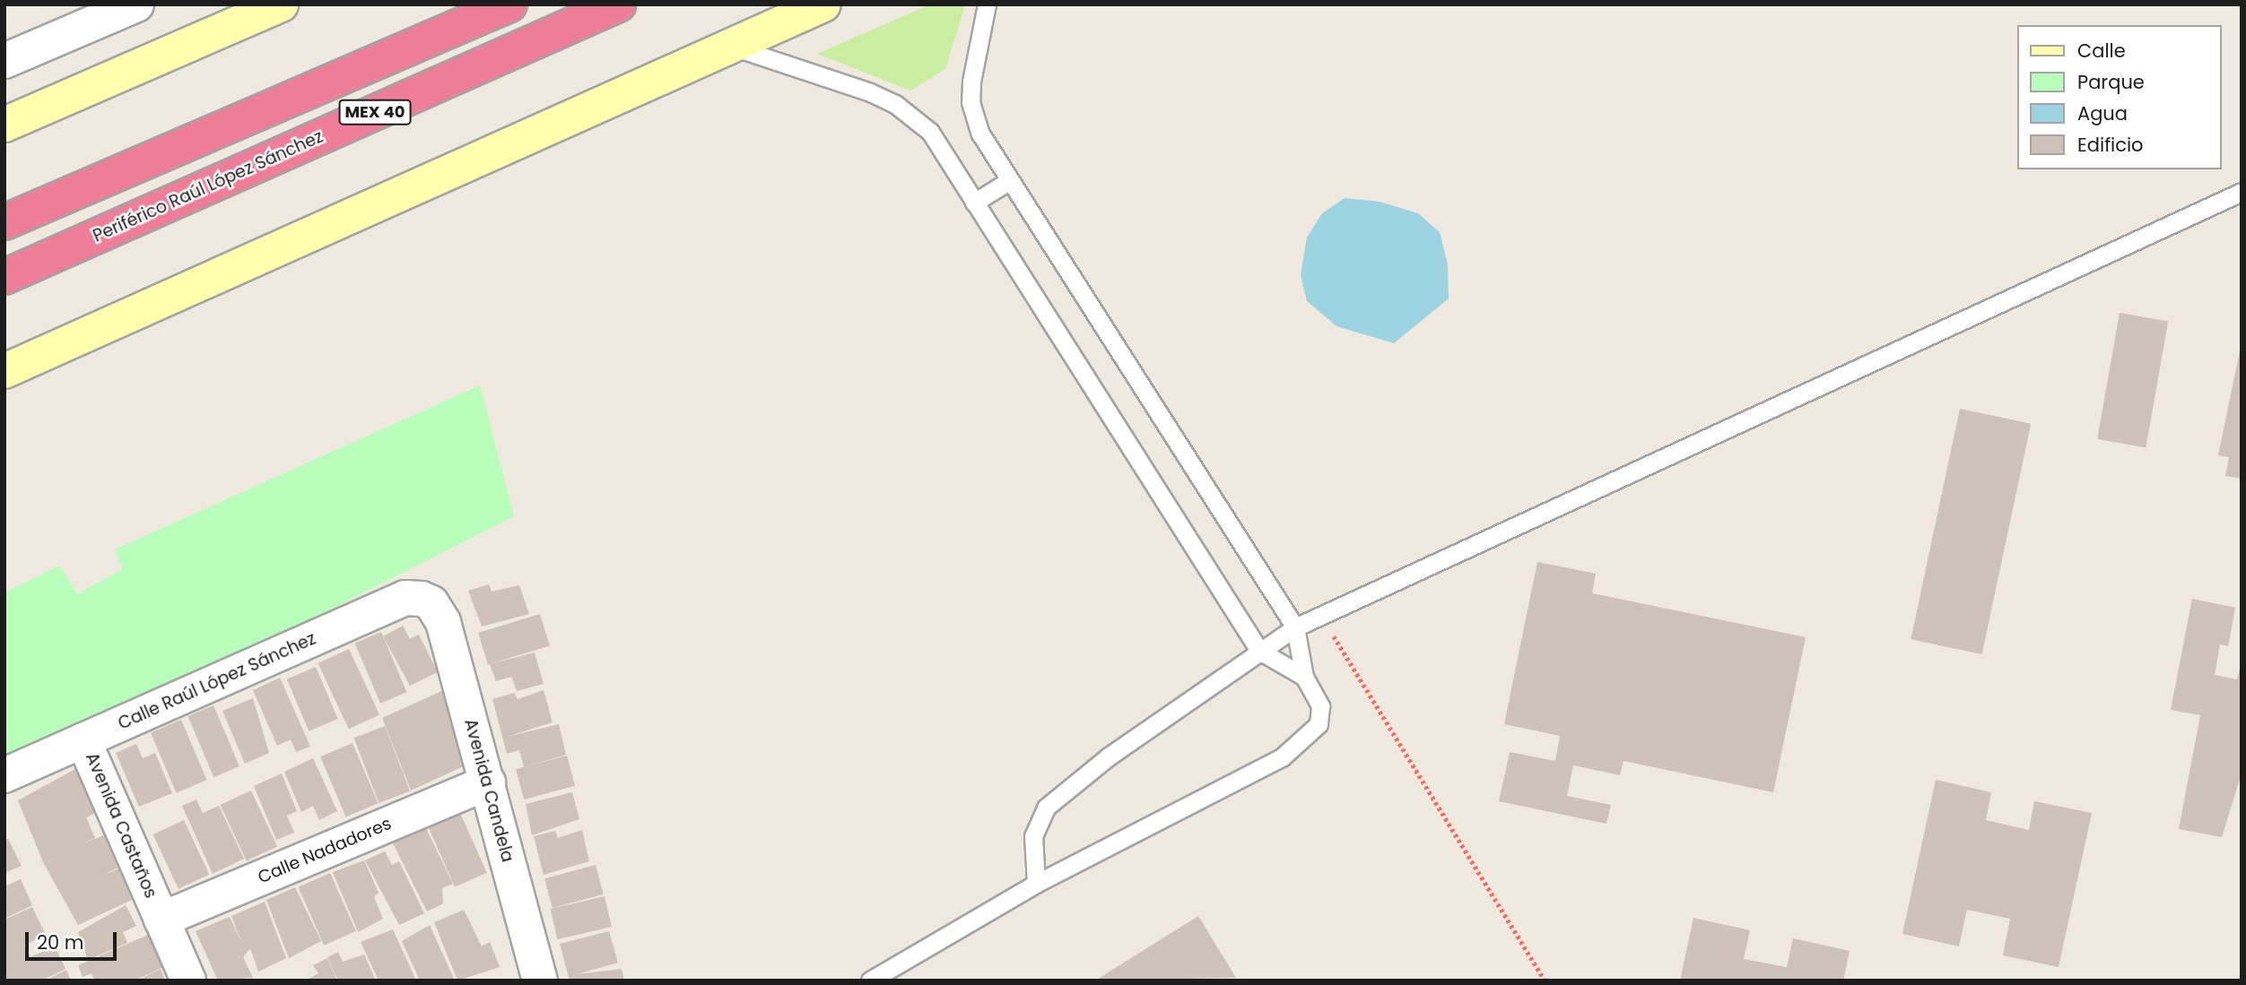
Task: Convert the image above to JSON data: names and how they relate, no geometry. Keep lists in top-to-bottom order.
{
  "streets": {
    "highway": ["MEX 40", "Periférico Raúl López Sánchez"],
    "street": [
      "Calle Raúl López Sánchez",
      "Avenida Candela",
      "Avenida Castaños",
      "Calle Nadadores"
    ]
  },
  "crossings": [
    ["Calle Raúl López Sánchez", "Avenida Candela"],
    ["Calle Raúl López Sánchez", "Avenida Castaños"],
    ["Avenida Candela", "Calle Nadadores"],
    ["Avenida Castaños", "Calle Nadadores"]
  ],
  "legend": [
    "Calle",
    "Parque",
    "Agua",
    "Edificio"
  ],
  "scale_bar": "20 m"
}
